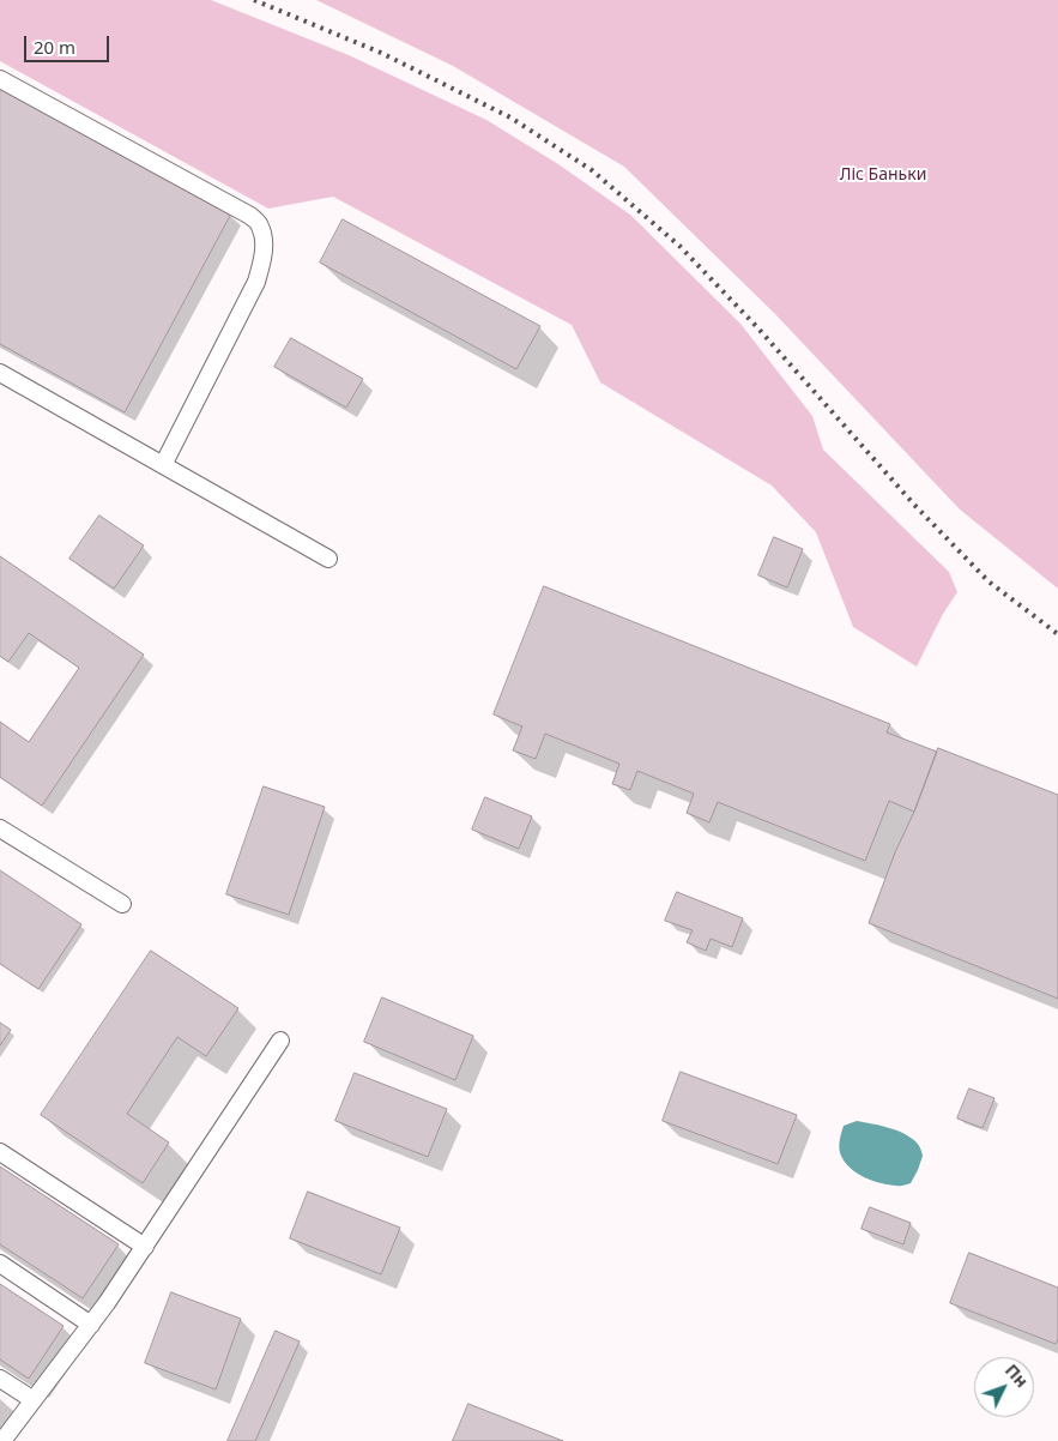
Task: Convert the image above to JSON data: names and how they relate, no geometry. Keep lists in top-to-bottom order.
{
  "parks": ["Ліс Баньки"],
  "scale_bar": "20 m",
  "north": "top right"
}
